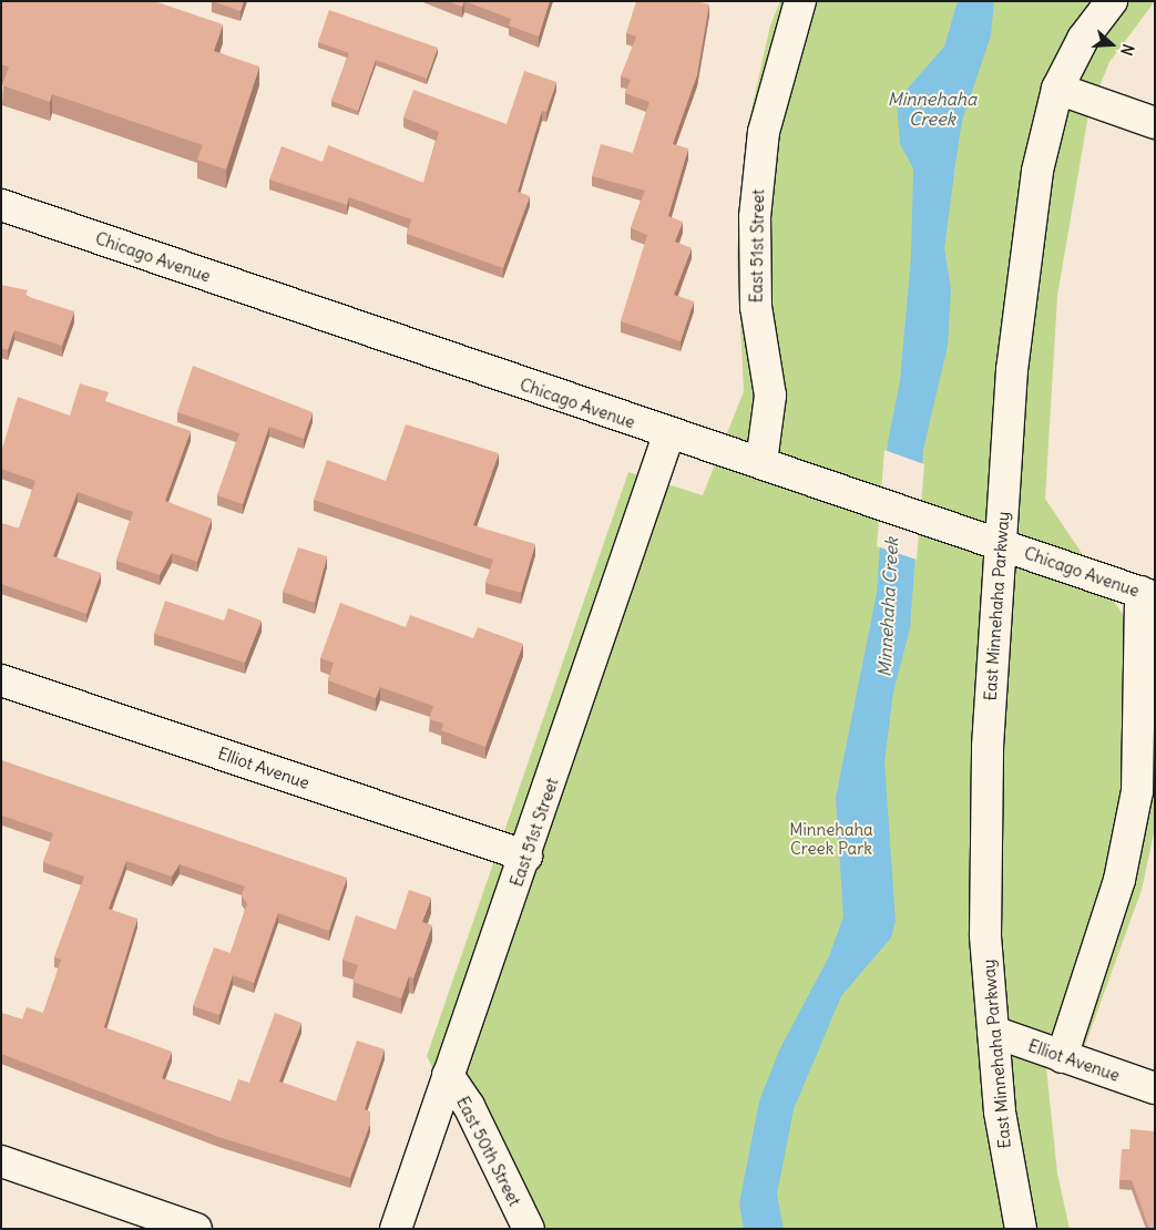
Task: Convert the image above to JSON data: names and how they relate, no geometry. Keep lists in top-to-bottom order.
{
  "streets": {
    "street": [
      "East 51st Street",
      "Chicago Avenue",
      "East Minnehaha Parkway",
      "Elliot Avenue",
      "East 50th Street"
    ]
  },
  "crossings": [
    ["East 51st Street", "Chicago Avenue"],
    ["East 51st Street", "Elliot Avenue"],
    ["East 51st Street", "East 50th Street"],
    ["Chicago Avenue", "East Minnehaha Parkway"],
    ["East Minnehaha Parkway", "Elliot Avenue"]
  ],
  "water": ["Minnehaha Creek"],
  "parks": ["Minnehaha Creek Park"],
  "north": "right"
}
